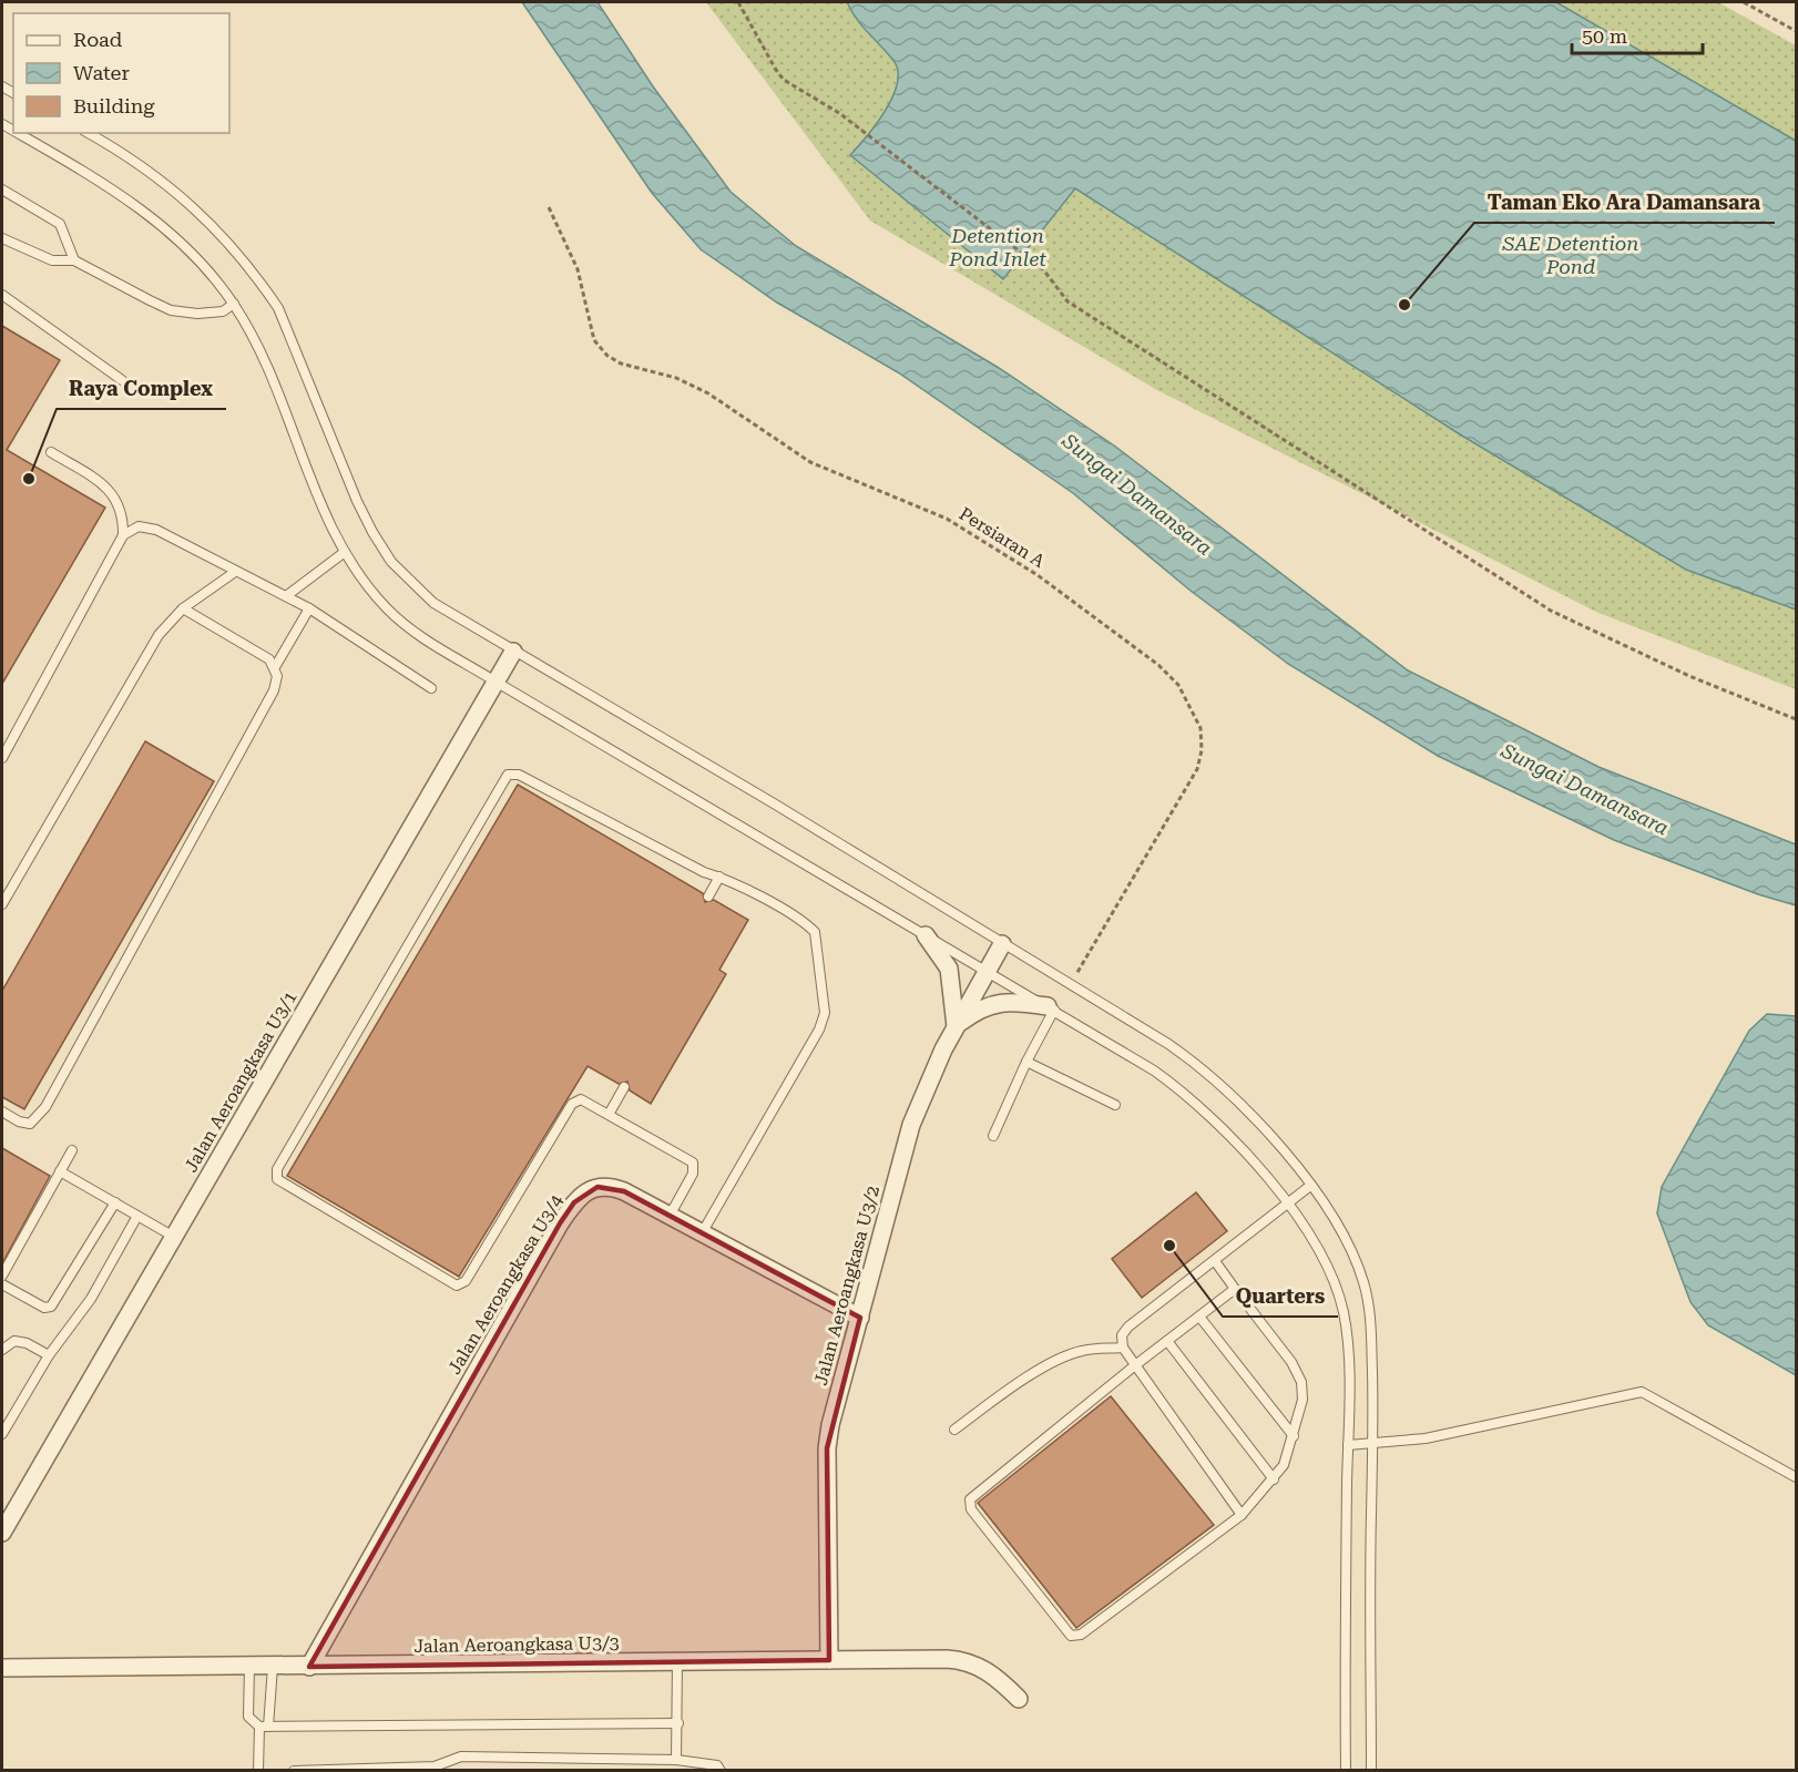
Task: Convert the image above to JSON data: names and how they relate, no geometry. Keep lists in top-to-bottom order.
{
  "streets": {
    "street": [
      "Jalan Aeroangkasa U3/1",
      "Jalan Aeroangkasa U3/4",
      "Jalan Aeroangkasa U3/2",
      "Jalan Aeroangkasa U3/3"
    ],
    "path": ["Persiaran A"]
  },
  "crossings": [
    ["Jalan Aeroangkasa U3/4", "Jalan Aeroangkasa U3/2"],
    ["Jalan Aeroangkasa U3/4", "Jalan Aeroangkasa U3/3"],
    ["Jalan Aeroangkasa U3/2", "Jalan Aeroangkasa U3/3"]
  ],
  "water": ["Detention Pond Inlet", "SAE Detention Pond", "Sungai Damansara"],
  "places": ["Taman Eko Ara Damansara", "Raya Complex", "Quarters"],
  "legend": ["Road", "Water", "Building"],
  "scale_bar": "50 m"
}
